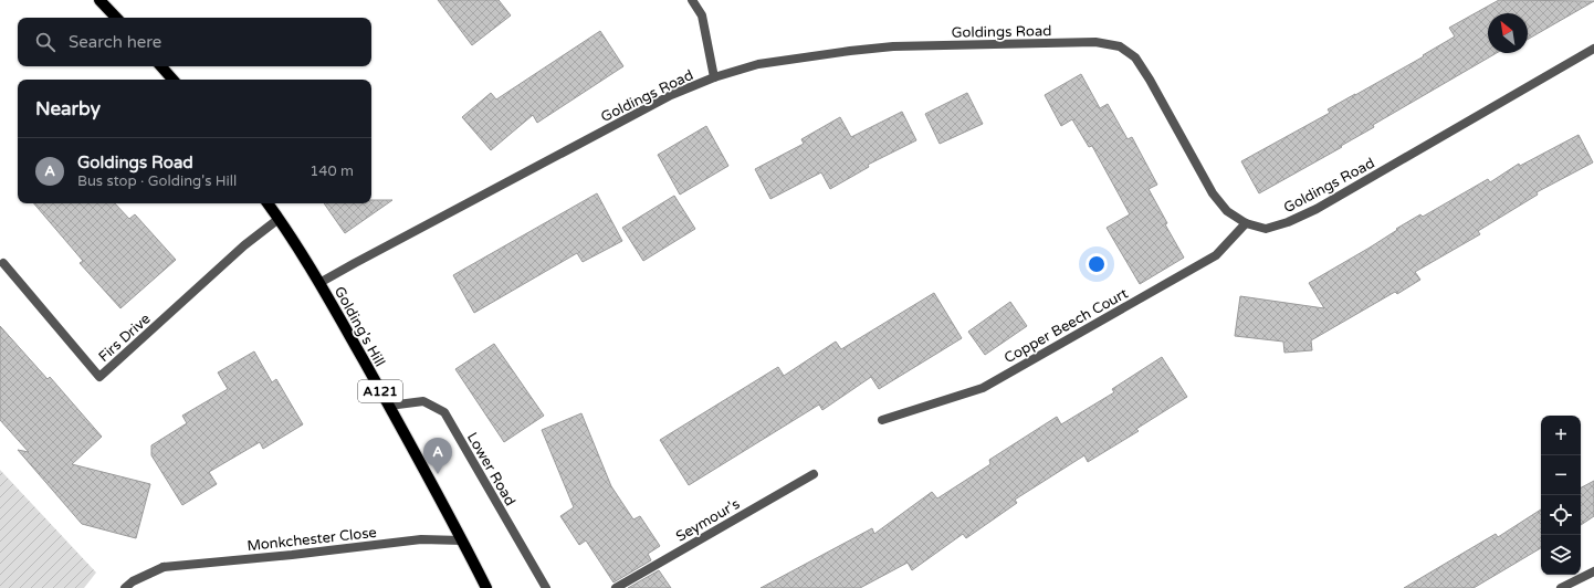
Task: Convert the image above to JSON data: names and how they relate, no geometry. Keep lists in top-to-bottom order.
{
  "streets": {
    "main road": ["Golding's Hill", "A121"],
    "street": [
      "Goldings Road",
      "Copper Beech Court",
      "Firs Drive",
      "Lower Road",
      "Seymour's",
      "Monkchester Close"
    ]
  },
  "crossings": [
    ["Goldings Road", "Copper Beech Court"],
    ["Goldings Road", "Golding's Hill"],
    ["Golding's Hill", "Firs Drive"],
    ["Golding's Hill", "Lower Road"],
    ["Golding's Hill", "Monkchester Close"]
  ],
  "north": "top left",
  "page": {
    "search": "Search here",
    "heading": "Nearby",
    "list": [
      {
        "mark": "A",
        "name": "Goldings Road",
        "note": "Bus stop · Golding's Hill",
        "value": "140 m"
      }
    ],
    "map_buttons": ["+", "−"],
    "pins": "A"
  }
}
